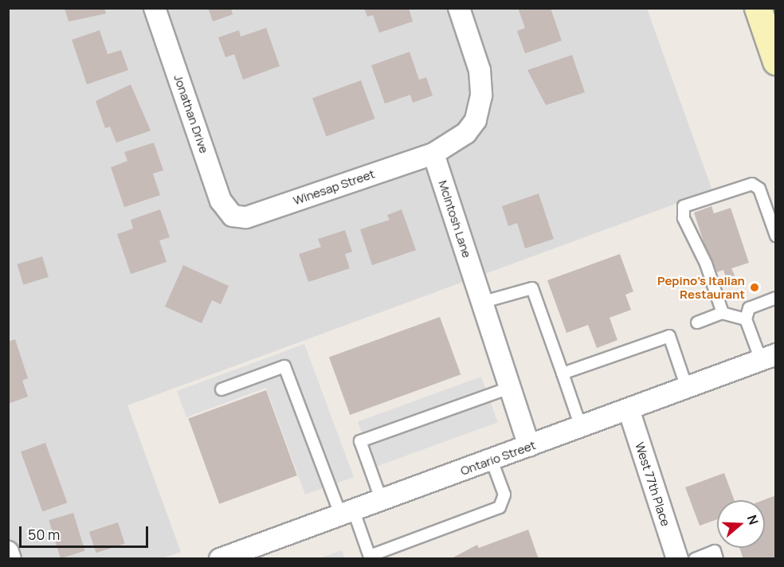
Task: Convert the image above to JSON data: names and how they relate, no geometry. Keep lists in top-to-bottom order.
{
  "streets": {
    "street": [
      "Jonathan Drive",
      "Winesap Street",
      "Mclntosh Lane",
      "Ontario Street",
      "West 77th Place"
    ]
  },
  "crossings": [
    ["Jonathan Drive", "Winesap Street"],
    ["Winesap Street", "Mclntosh Lane"],
    ["Mclntosh Lane", "Ontario Street"],
    ["Ontario Street", "West 77th Place"]
  ],
  "places": ["Pepino's Italian Restaurant"],
  "scale_bar": "50 m",
  "north": "right"
}
